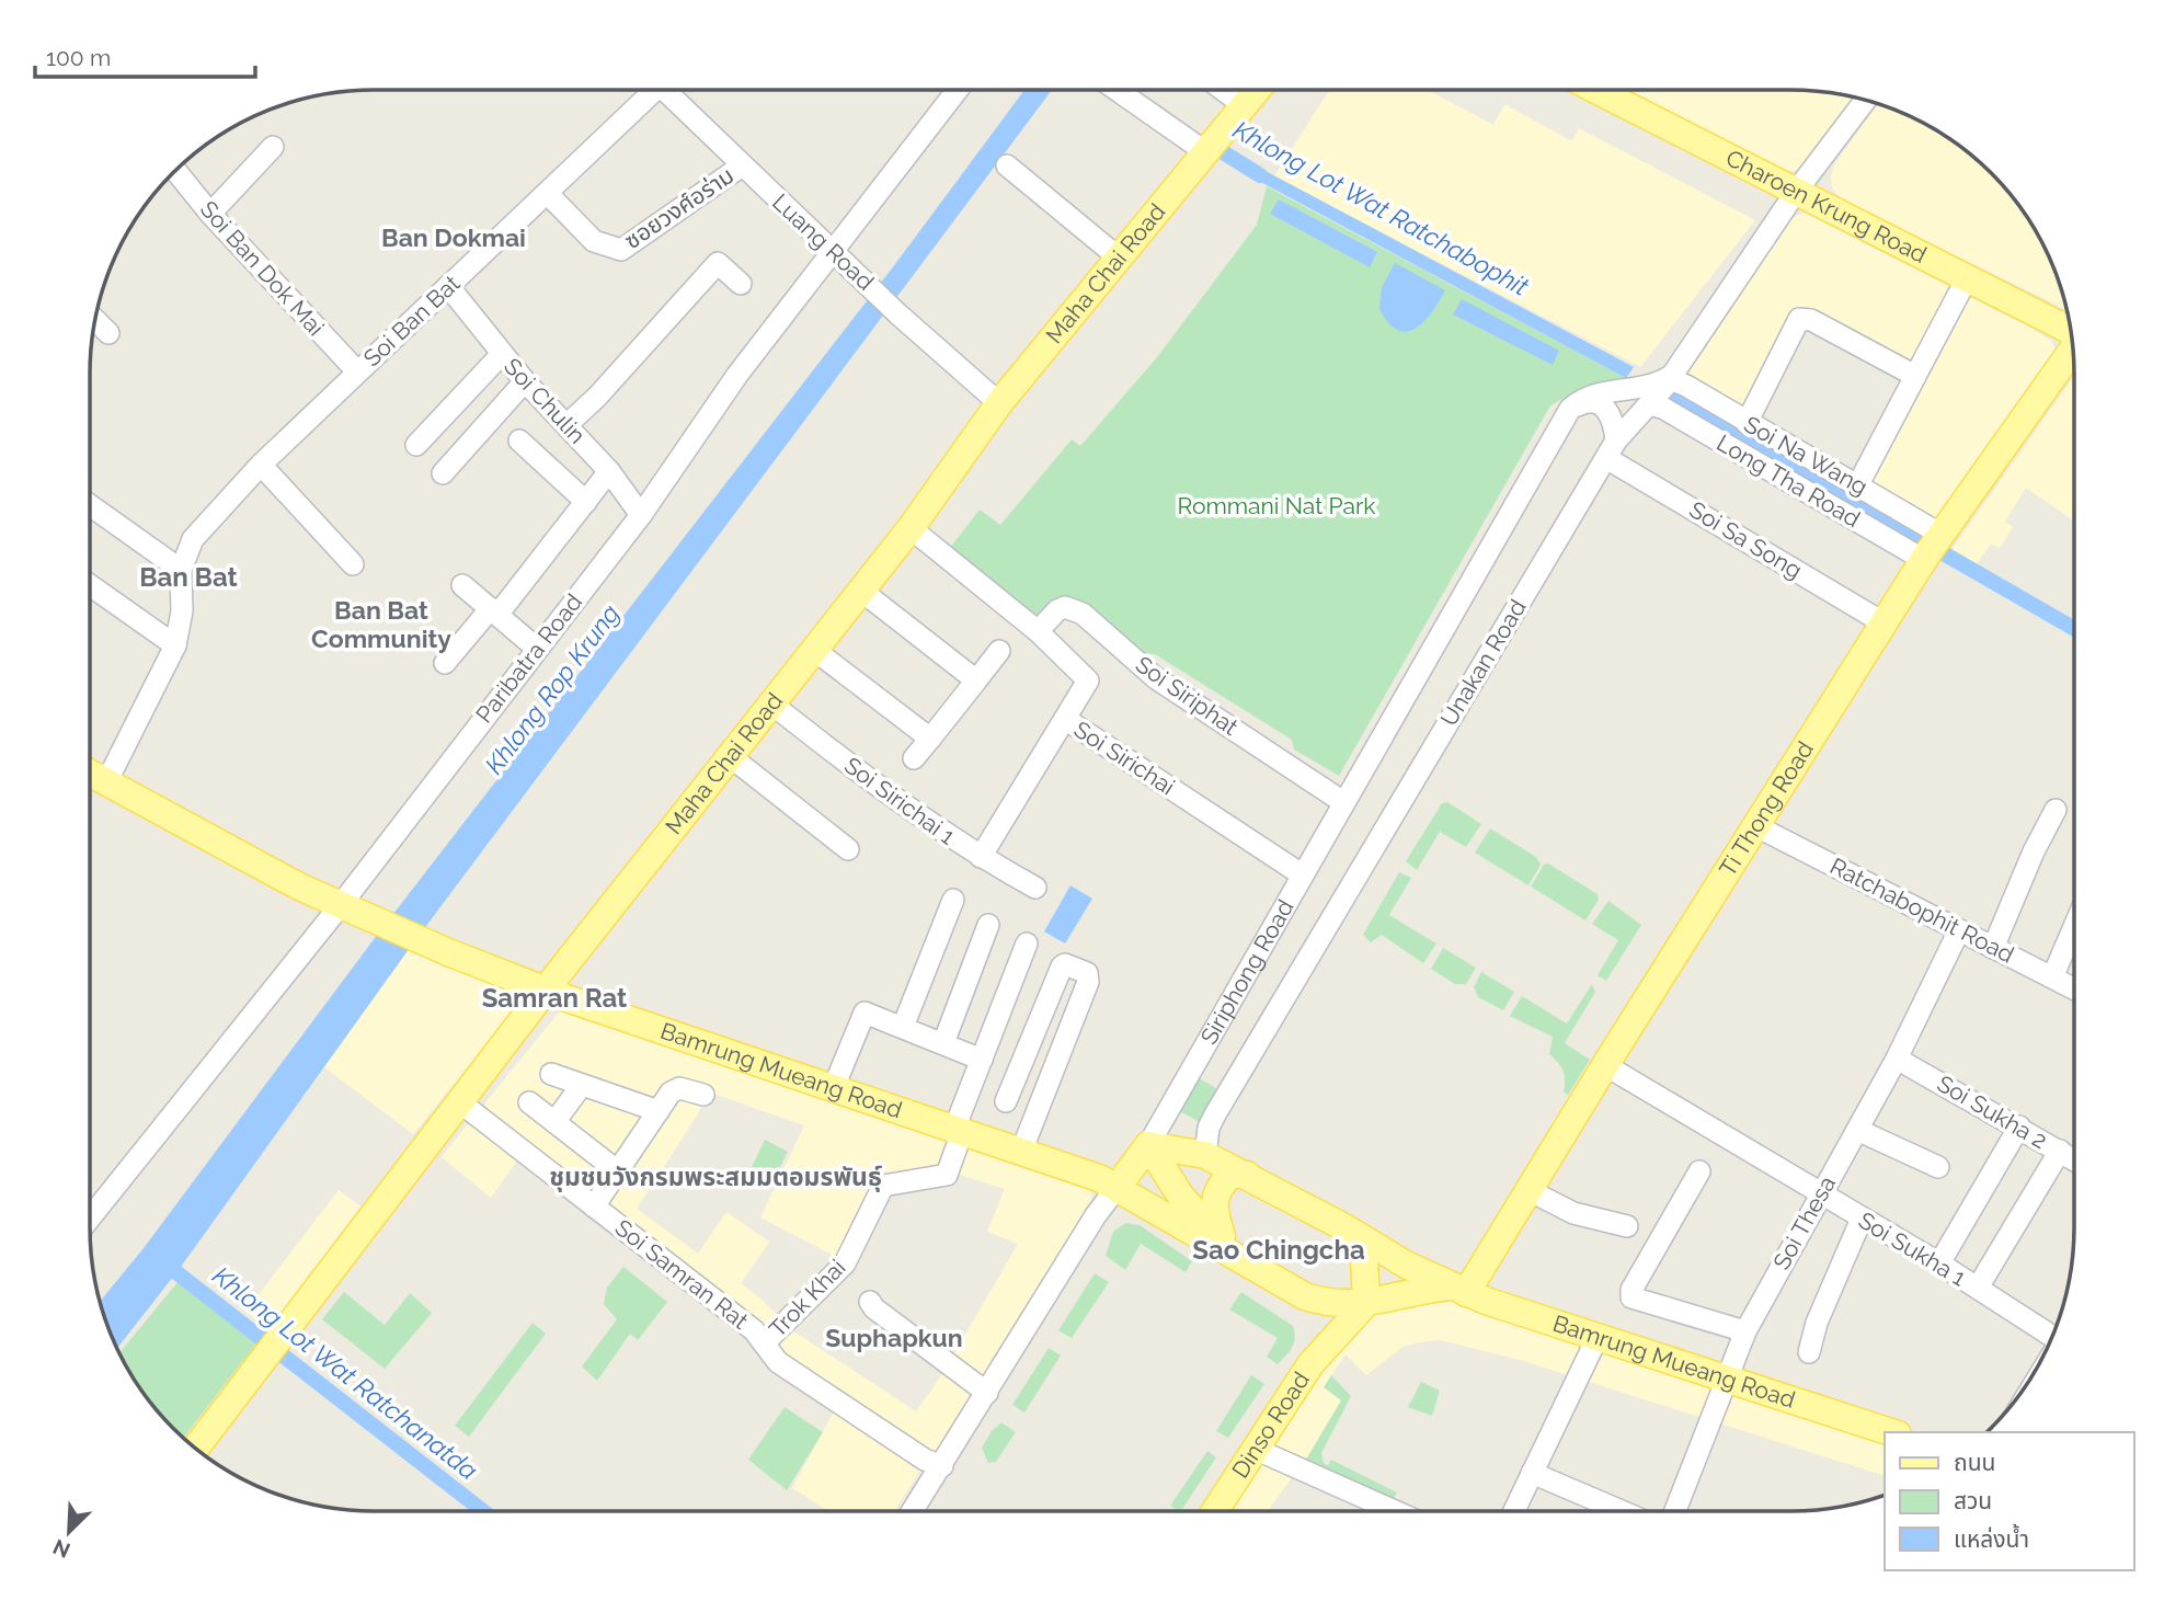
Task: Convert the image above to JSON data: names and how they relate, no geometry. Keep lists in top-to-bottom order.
{
  "streets": {
    "main road": [
      "Charoen Krung Road",
      "Maha Chai Road",
      "Ti Thong Road",
      "Siriphong Road",
      "Bamrung Mueang Road",
      "Dinso Road"
    ],
    "street": [
      "ซอยวงศ์อร่าม",
      "Luang Road",
      "Soi Ban Dok Mai",
      "Soi Ban Bat",
      "Soi Chulin",
      "Soi Na Wang",
      "Long Tha Road",
      "Soi Sa Song",
      "Paribatra Road",
      "Unakan Road",
      "Soi Siriphat",
      "Soi Sirichai",
      "Soi Sirichai 1",
      "Ratchabophit Road",
      "Soi Sukha 2",
      "Soi Thesa",
      "Soi Sukha 1",
      "Soi Samran Rat",
      "Trok Khai"
    ]
  },
  "crossings": [
    ["Charoen Krung Road", "Unakan Road"],
    ["ซอยวงศ์อร่าม", "Luang Road"],
    ["ซอยวงศ์อร่าม", "Soi Ban Bat"],
    ["Luang Road", "Maha Chai Road"],
    ["Luang Road", "Paribatra Road"],
    ["Soi Ban Dok Mai", "Soi Ban Bat"],
    ["Maha Chai Road", "Soi Sirichai"],
    ["Maha Chai Road", "Soi Sirichai 1"],
    ["Maha Chai Road", "Bamrung Mueang Road"],
    ["Maha Chai Road", "Soi Samran Rat"],
    ["Soi Ban Bat", "Soi Chulin"],
    ["Soi Ban Bat", "Bamrung Mueang Road"],
    ["Soi Chulin", "Paribatra Road"],
    ["Soi Na Wang", "Long Tha Road"],
    ["Soi Na Wang", "Unakan Road"],
    ["Soi Na Wang", "Ti Thong Road"],
    ["Long Tha Road", "Unakan Road"],
    ["Long Tha Road", "Ti Thong Road"],
    ["Soi Sa Song", "Unakan Road"],
    ["Soi Sa Song", "Ti Thong Road"],
    ["Paribatra Road", "Bamrung Mueang Road"],
    ["Unakan Road", "Bamrung Mueang Road"],
    ["Soi Siriphat", "Soi Sirichai"],
    ["Soi Siriphat", "Siriphong Road"],
    ["Soi Sirichai", "Siriphong Road"],
    ["Ti Thong Road", "Ratchabophit Road"],
    ["Ti Thong Road", "Bamrung Mueang Road"],
    ["Ti Thong Road", "Soi Sukha 1"],
    ["Ratchabophit Road", "Soi Thesa"],
    ["Siriphong Road", "Bamrung Mueang Road"],
    ["Siriphong Road", "Soi Samran Rat"],
    ["Bamrung Mueang Road", "Soi Thesa"],
    ["Bamrung Mueang Road", "Trok Khai"],
    ["Bamrung Mueang Road", "Dinso Road"],
    ["Soi Sukha 2", "Soi Thesa"],
    ["Soi Thesa", "Soi Sukha 1"],
    ["Soi Samran Rat", "Trok Khai"]
  ],
  "districts": [
    "Ban Dokmai",
    "Ban Bat",
    "Ban Bat Community",
    "Samran Rat",
    "ชุมชนวังกรมพระสมมตอมรพันธุ์",
    "Sao Chingcha",
    "Suphapkun"
  ],
  "water": ["Khlong Lot Wat Ratchabophit", "Khlong Rop Krung", "Khlong Lot Wat Ratchanatda"],
  "parks": ["Rommani Nat Park"],
  "legend": ["ถนน", "สวน", "แหล่งน้ำ"],
  "scale_bar": "100 m",
  "north": "bottom left"
}
